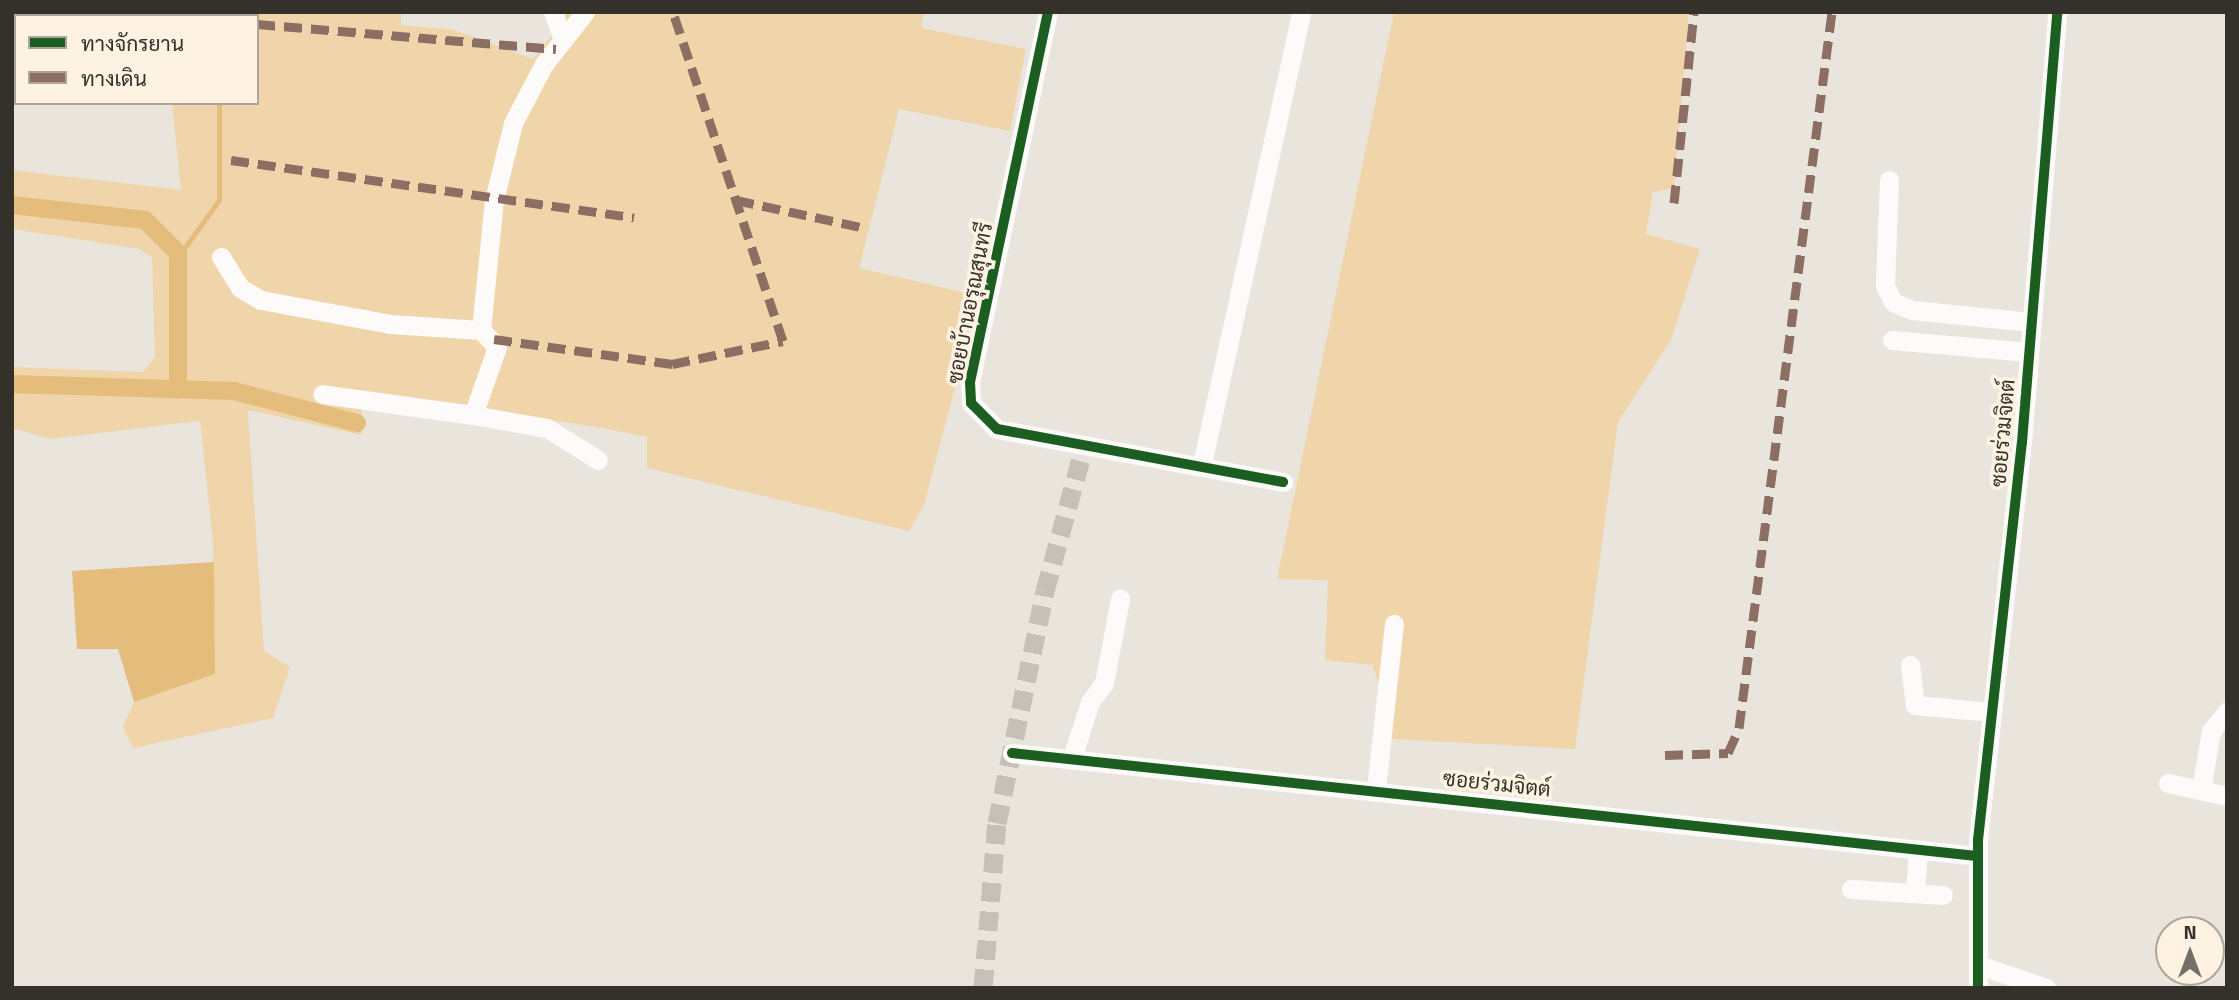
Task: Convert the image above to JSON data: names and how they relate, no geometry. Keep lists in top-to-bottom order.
{
  "streets": {
    "street": ["ซอยบ้านอรุณสุนทรี", "ซอยร่วมจิตต์"]
  },
  "legend": ["ทางจักรยาน", "ทางเดิน"],
  "north": "top"
}
